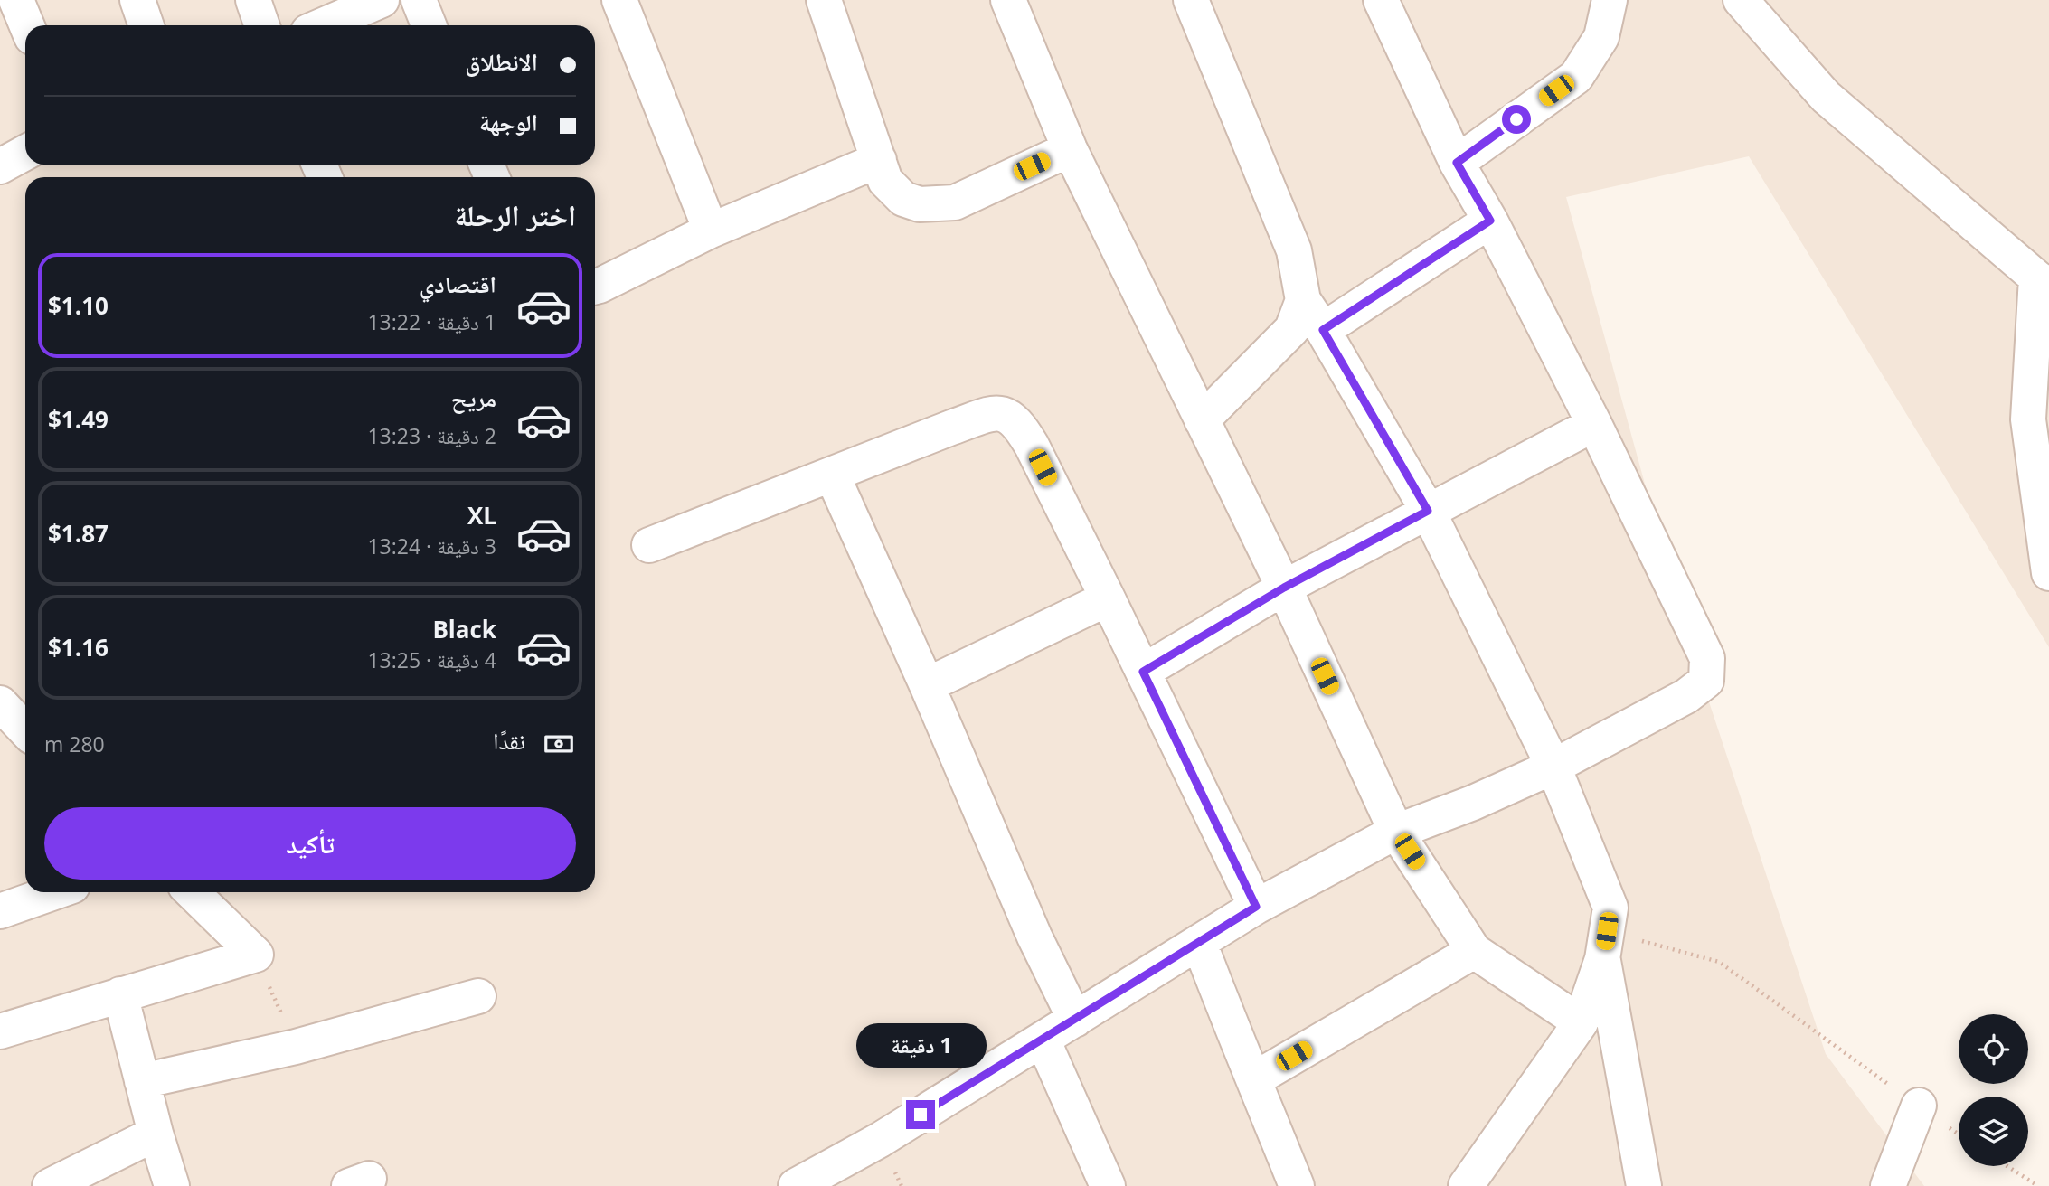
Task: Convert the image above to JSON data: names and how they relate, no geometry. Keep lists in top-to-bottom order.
{
  "page": {
    "banner": ["الانطلاق", "الوجهة"],
    "heading": "اختر الرحلة",
    "list": [
      {
        "name": "اقتصادي",
        "note": "1 دقيقة · 13:22",
        "value": "$1.10"
      },
      {
        "name": "مريح",
        "note": "2 دقيقة · 13:23",
        "value": "$1.49"
      },
      {
        "name": "XL",
        "note": "3 دقيقة · 13:24",
        "value": "$1.87"
      },
      {
        "name": "Black",
        "note": "4 دقيقة · 13:25",
        "value": "$1.16"
      }
    ],
    "pay": ["نقدًا", "280 m"],
    "buttons": "تأكيد",
    "bubble": "1 دقيقة"
  }
}
